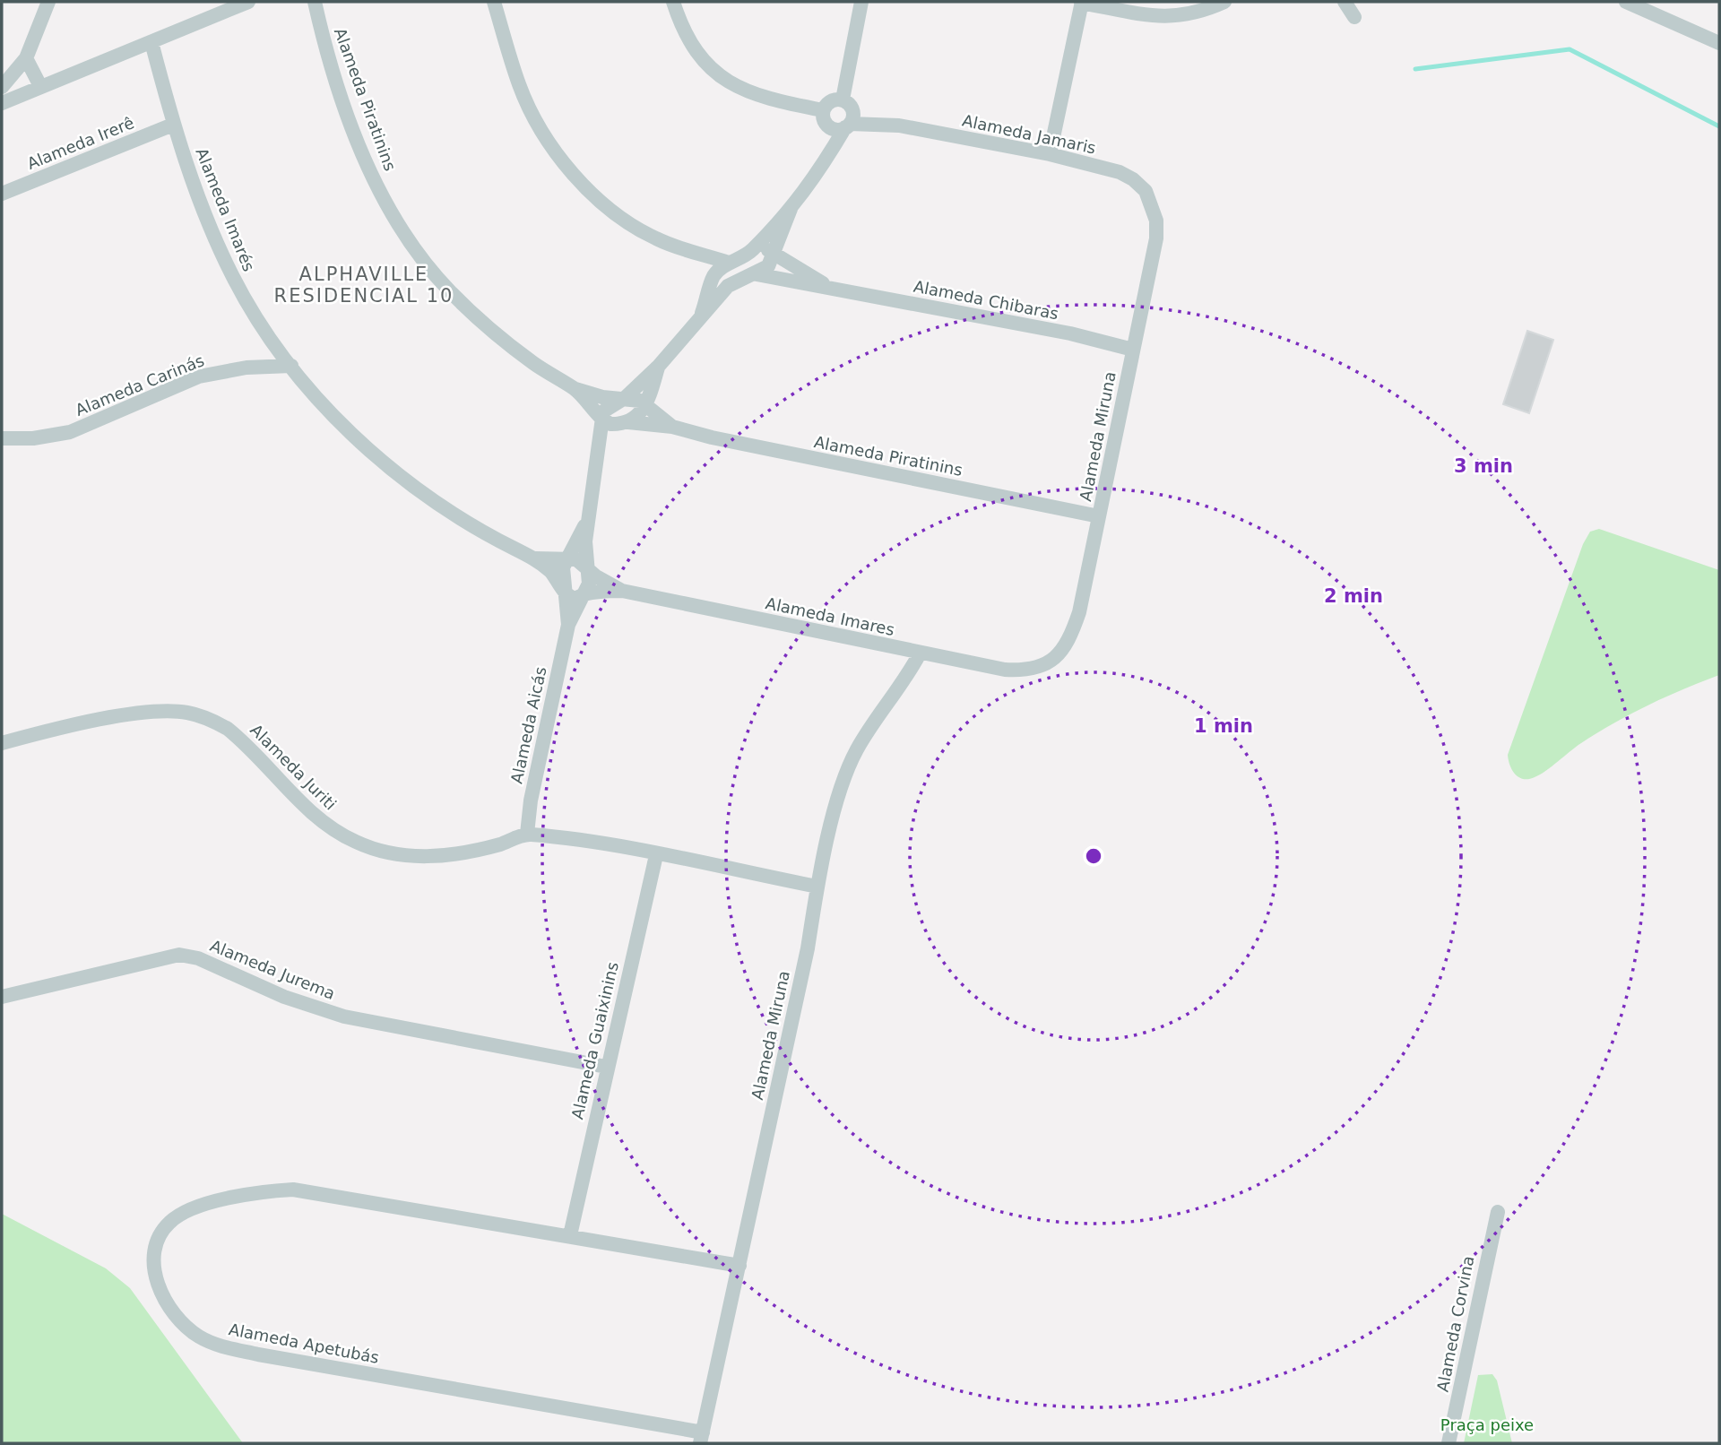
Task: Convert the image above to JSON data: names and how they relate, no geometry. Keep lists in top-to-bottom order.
{
  "streets": {
    "street": [
      "Alameda Piratinins",
      "Alameda Jamaris",
      "Alameda Irerê",
      "Alameda Imarés",
      "Alameda Chibaras",
      "Alameda Carinás",
      "Alameda Miruna",
      "Alameda Imares",
      "Alameda Aicás",
      "Alameda Juriti",
      "Alameda Jurema",
      "Alameda Guaixinins",
      "Alameda Corvina",
      "Alameda Apetubás"
    ]
  },
  "crossings": [
    ["Alameda Piratinins", "Alameda Miruna"],
    ["Alameda Piratinins", "Alameda Aicás"],
    ["Alameda Jamaris", "Alameda Miruna"],
    ["Alameda Irerê", "Alameda Imarés"],
    ["Alameda Imarés", "Alameda Carinás"],
    ["Alameda Chibaras", "Alameda Miruna"],
    ["Alameda Miruna", "Alameda Imares"],
    ["Alameda Miruna", "Alameda Juriti"],
    ["Alameda Miruna", "Alameda Apetubás"],
    ["Alameda Aicás", "Alameda Juriti"],
    ["Alameda Juriti", "Alameda Guaixinins"],
    ["Alameda Jurema", "Alameda Guaixinins"],
    ["Alameda Guaixinins", "Alameda Apetubás"]
  ],
  "districts": ["ALPHAVILLE RESIDENCIAL 10"],
  "parks": ["Praça peixe"],
  "rings": ["3 min", "2 min", "1 min"]
}
